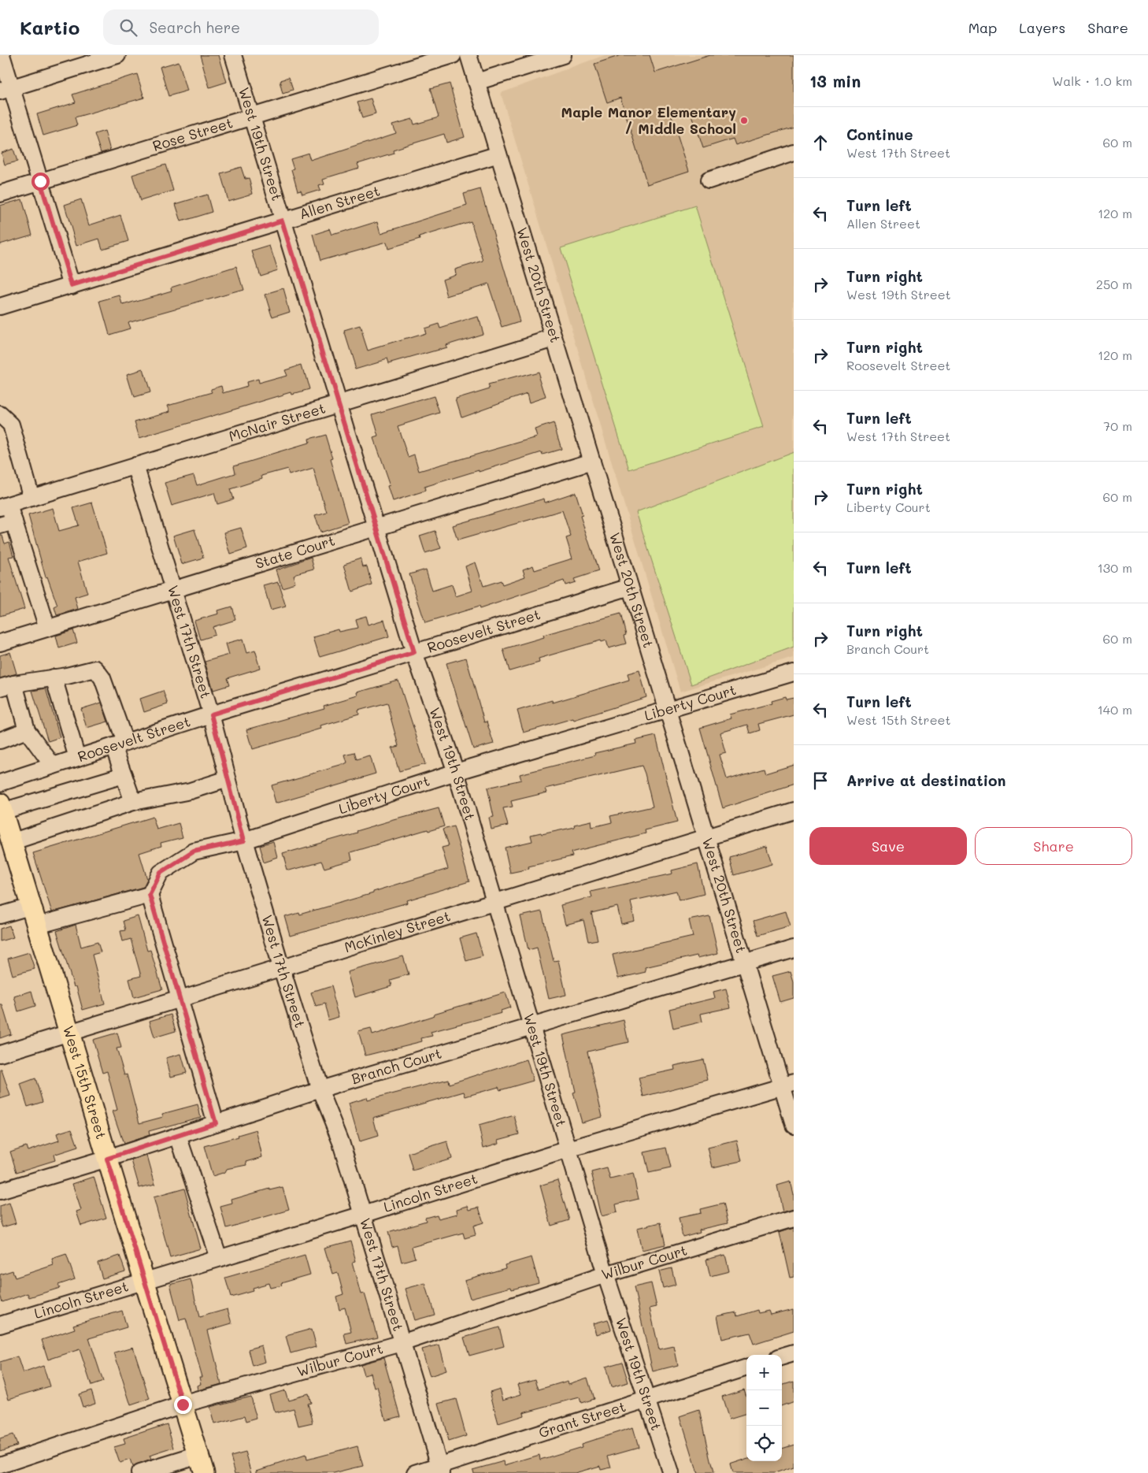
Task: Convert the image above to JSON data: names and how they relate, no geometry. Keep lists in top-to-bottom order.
{
  "streets": {
    "main road": ["West 15th Street"],
    "street": [
      "Rose Street",
      "West 19th Street",
      "Allen Street",
      "West 20th Street",
      "McNair Street",
      "State Court",
      "Roosevelt Street",
      "West 17th Street",
      "Liberty Court",
      "McKinley Street",
      "Branch Court",
      "Lincoln Street",
      "Wilbur Court",
      "Grant Street"
    ]
  },
  "crossings": [
    ["Rose Street", "West 19th Street"],
    ["West 19th Street", "Allen Street"],
    ["West 19th Street", "McNair Street"],
    ["West 19th Street", "State Court"],
    ["West 19th Street", "Roosevelt Street"],
    ["West 19th Street", "Liberty Court"],
    ["West 19th Street", "McKinley Street"],
    ["West 19th Street", "Branch Court"],
    ["West 19th Street", "Lincoln Street"],
    ["West 19th Street", "Wilbur Court"],
    ["West 19th Street", "Grant Street"],
    ["Allen Street", "West 20th Street"],
    ["West 20th Street", "McNair Street"],
    ["West 20th Street", "State Court"],
    ["West 20th Street", "Roosevelt Street"],
    ["West 20th Street", "Liberty Court"],
    ["West 20th Street", "McKinley Street"],
    ["West 20th Street", "Branch Court"],
    ["West 20th Street", "Lincoln Street"],
    ["McNair Street", "West 17th Street"],
    ["State Court", "West 17th Street"],
    ["Roosevelt Street", "West 17th Street"],
    ["West 17th Street", "Liberty Court"],
    ["West 17th Street", "McKinley Street"],
    ["West 17th Street", "Branch Court"],
    ["West 17th Street", "Lincoln Street"],
    ["West 17th Street", "Wilbur Court"],
    ["West 17th Street", "Grant Street"],
    ["McKinley Street", "West 15th Street"],
    ["Branch Court", "West 15th Street"],
    ["West 15th Street", "Lincoln Street"],
    ["West 15th Street", "Wilbur Court"]
  ],
  "places": ["Maple Manor Elementary / Middle School"],
  "page": {
    "header": "Kartio",
    "search": "Search here",
    "nav": ["Map", "Layers", "Share"],
    "heading": ["13 min", "Walk · 1.0 km"],
    "list": [
      ["Continue", "West 17th Street", "60 m"],
      ["Turn left", "Allen Street", "120 m"],
      ["Turn right", "West 19th Street", "250 m"],
      ["Turn right", "Roosevelt Street", "120 m"],
      ["Turn left", "West 17th Street", "70 m"],
      ["Turn right", "Liberty Court", "60 m"],
      ["Turn left", "130 m"],
      ["Turn right", "Branch Court", "60 m"],
      ["Turn left", "West 15th Street", "140 m"],
      "Arrive at destination"
    ],
    "buttons": ["Save", "Share"],
    "map_buttons": ["+", "−"]
  }
}
